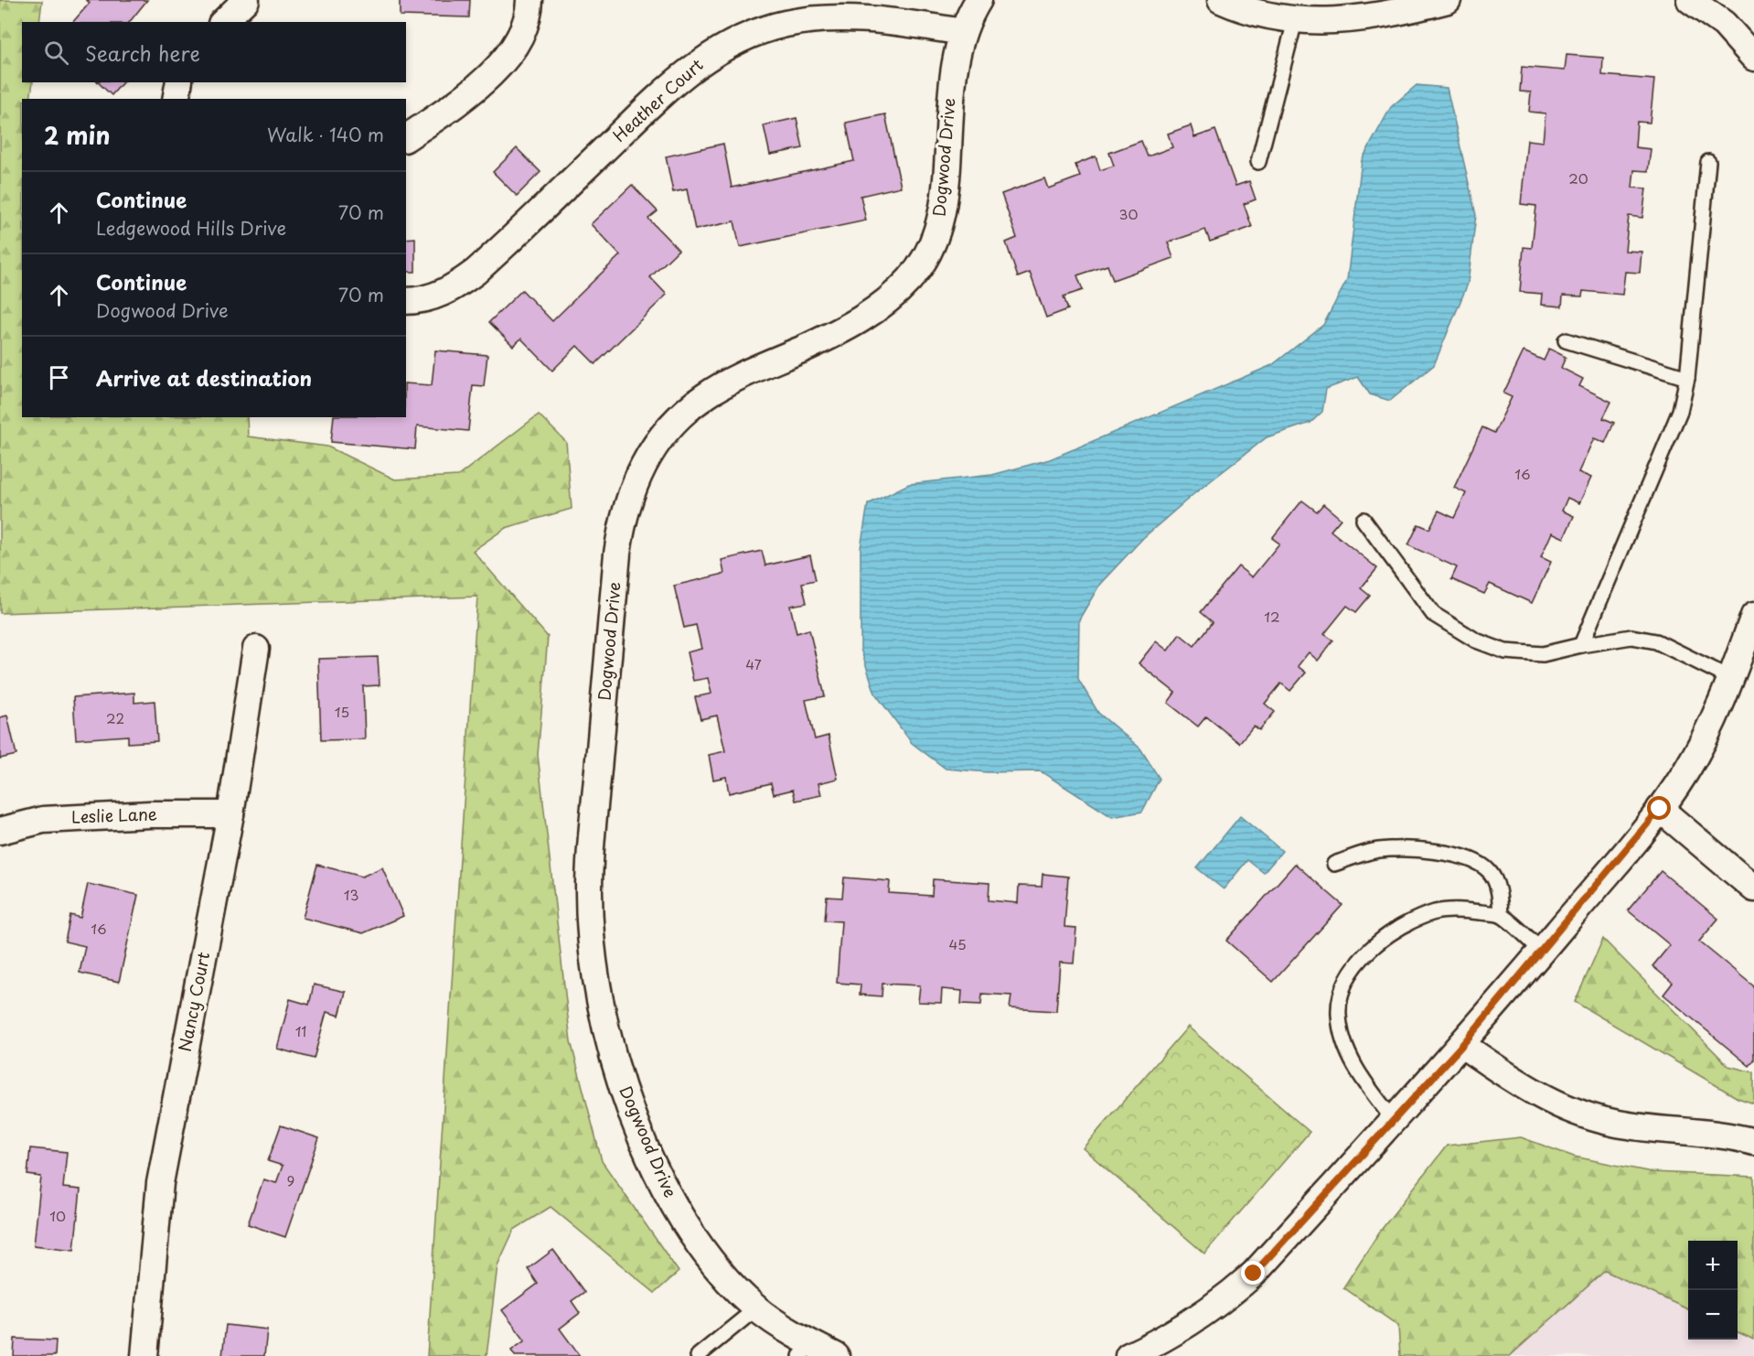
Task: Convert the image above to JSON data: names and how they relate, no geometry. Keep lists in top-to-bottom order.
{
  "streets": {
    "street": [
      "Heather Court",
      "Dogwood Drive",
      "Leslie Lane",
      "Nancy Court"
    ]
  },
  "crossings": [
    ["Heather Court", "Dogwood Drive"],
    ["Leslie Lane", "Nancy Court"]
  ],
  "house_numbers": [
    "20",
    "30",
    "16",
    "12",
    "47",
    "15",
    "22",
    "13",
    "16",
    "45",
    "11",
    "9",
    "10"
  ],
  "page": {
    "search": "Search here",
    "heading": ["2 min", "Walk · 140 m"],
    "list": [
      ["Continue", "Ledgewood Hills Drive", "70 m"],
      ["Continue", "Dogwood Drive", "70 m"],
      "Arrive at destination"
    ],
    "map_buttons": ["+", "−"]
  }
}
